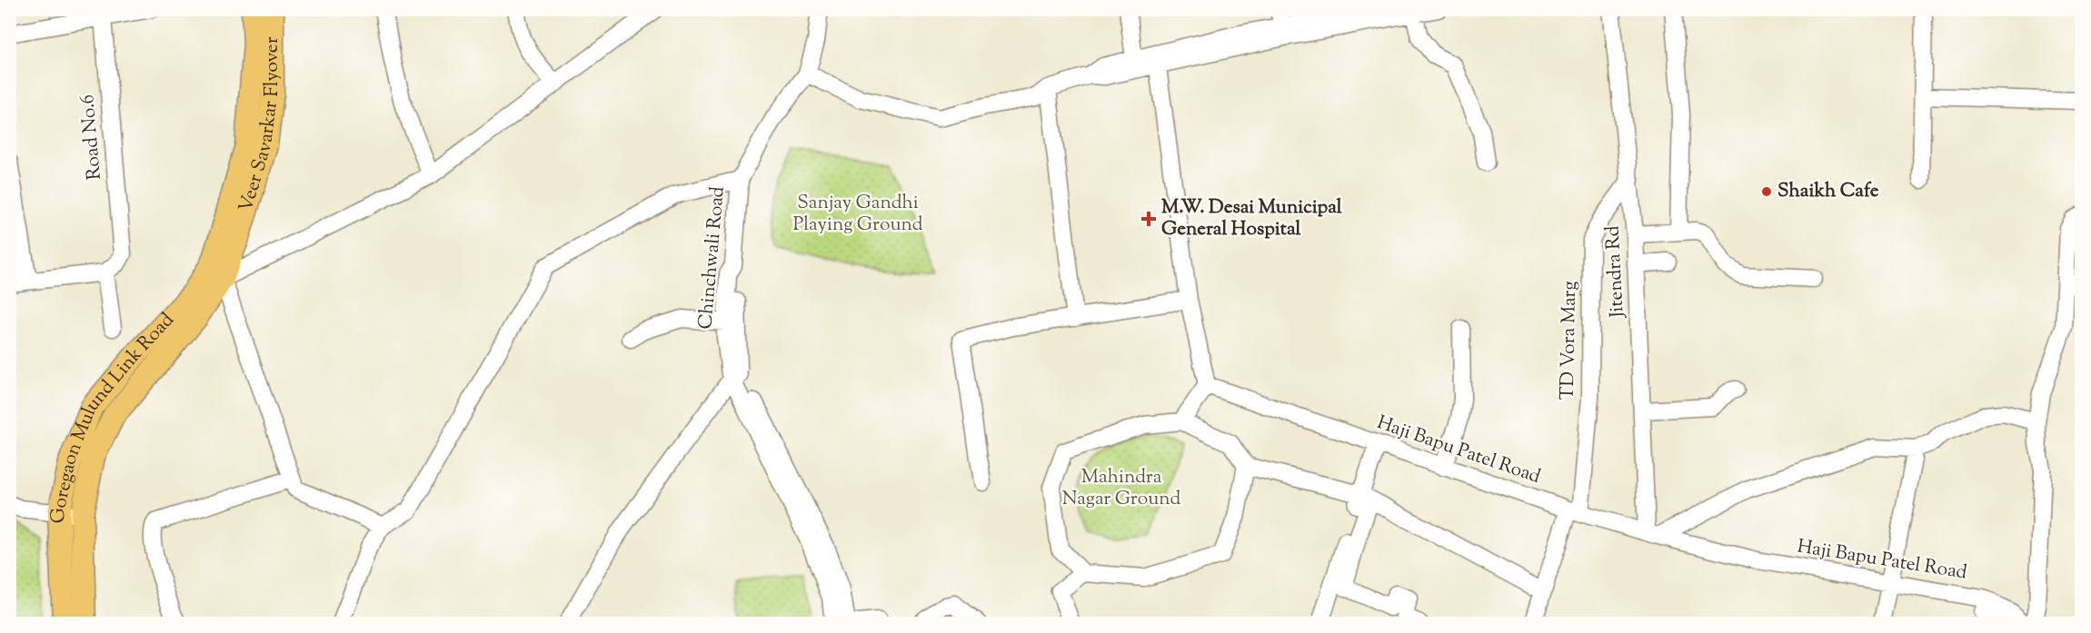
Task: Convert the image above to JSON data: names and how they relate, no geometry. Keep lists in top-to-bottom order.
{
  "streets": {
    "main road": ["Veer Savarkar Flyover", "Goregaon Mulund Link Road"],
    "street": [
      "Road No.6",
      "Chinchwali Road",
      "Jitendra Rd",
      "TD Vora Marg",
      "Haji Bapu Patel Road"
    ]
  },
  "crossings": [
    ["Veer Savarkar Flyover", "Goregaon Mulund Link Road"],
    ["Jitendra Rd", "TD Vora Marg"],
    ["Jitendra Rd", "Haji Bapu Patel Road"],
    ["TD Vora Marg", "Haji Bapu Patel Road"]
  ],
  "parks": ["Sanjay Gandhi Playing Ground", "Mahindra Nagar Ground"],
  "places": {
    "other": ["Shaikh Cafe"],
    "health": ["M.W. Desai Municipal General Hospital"]
  }
}
